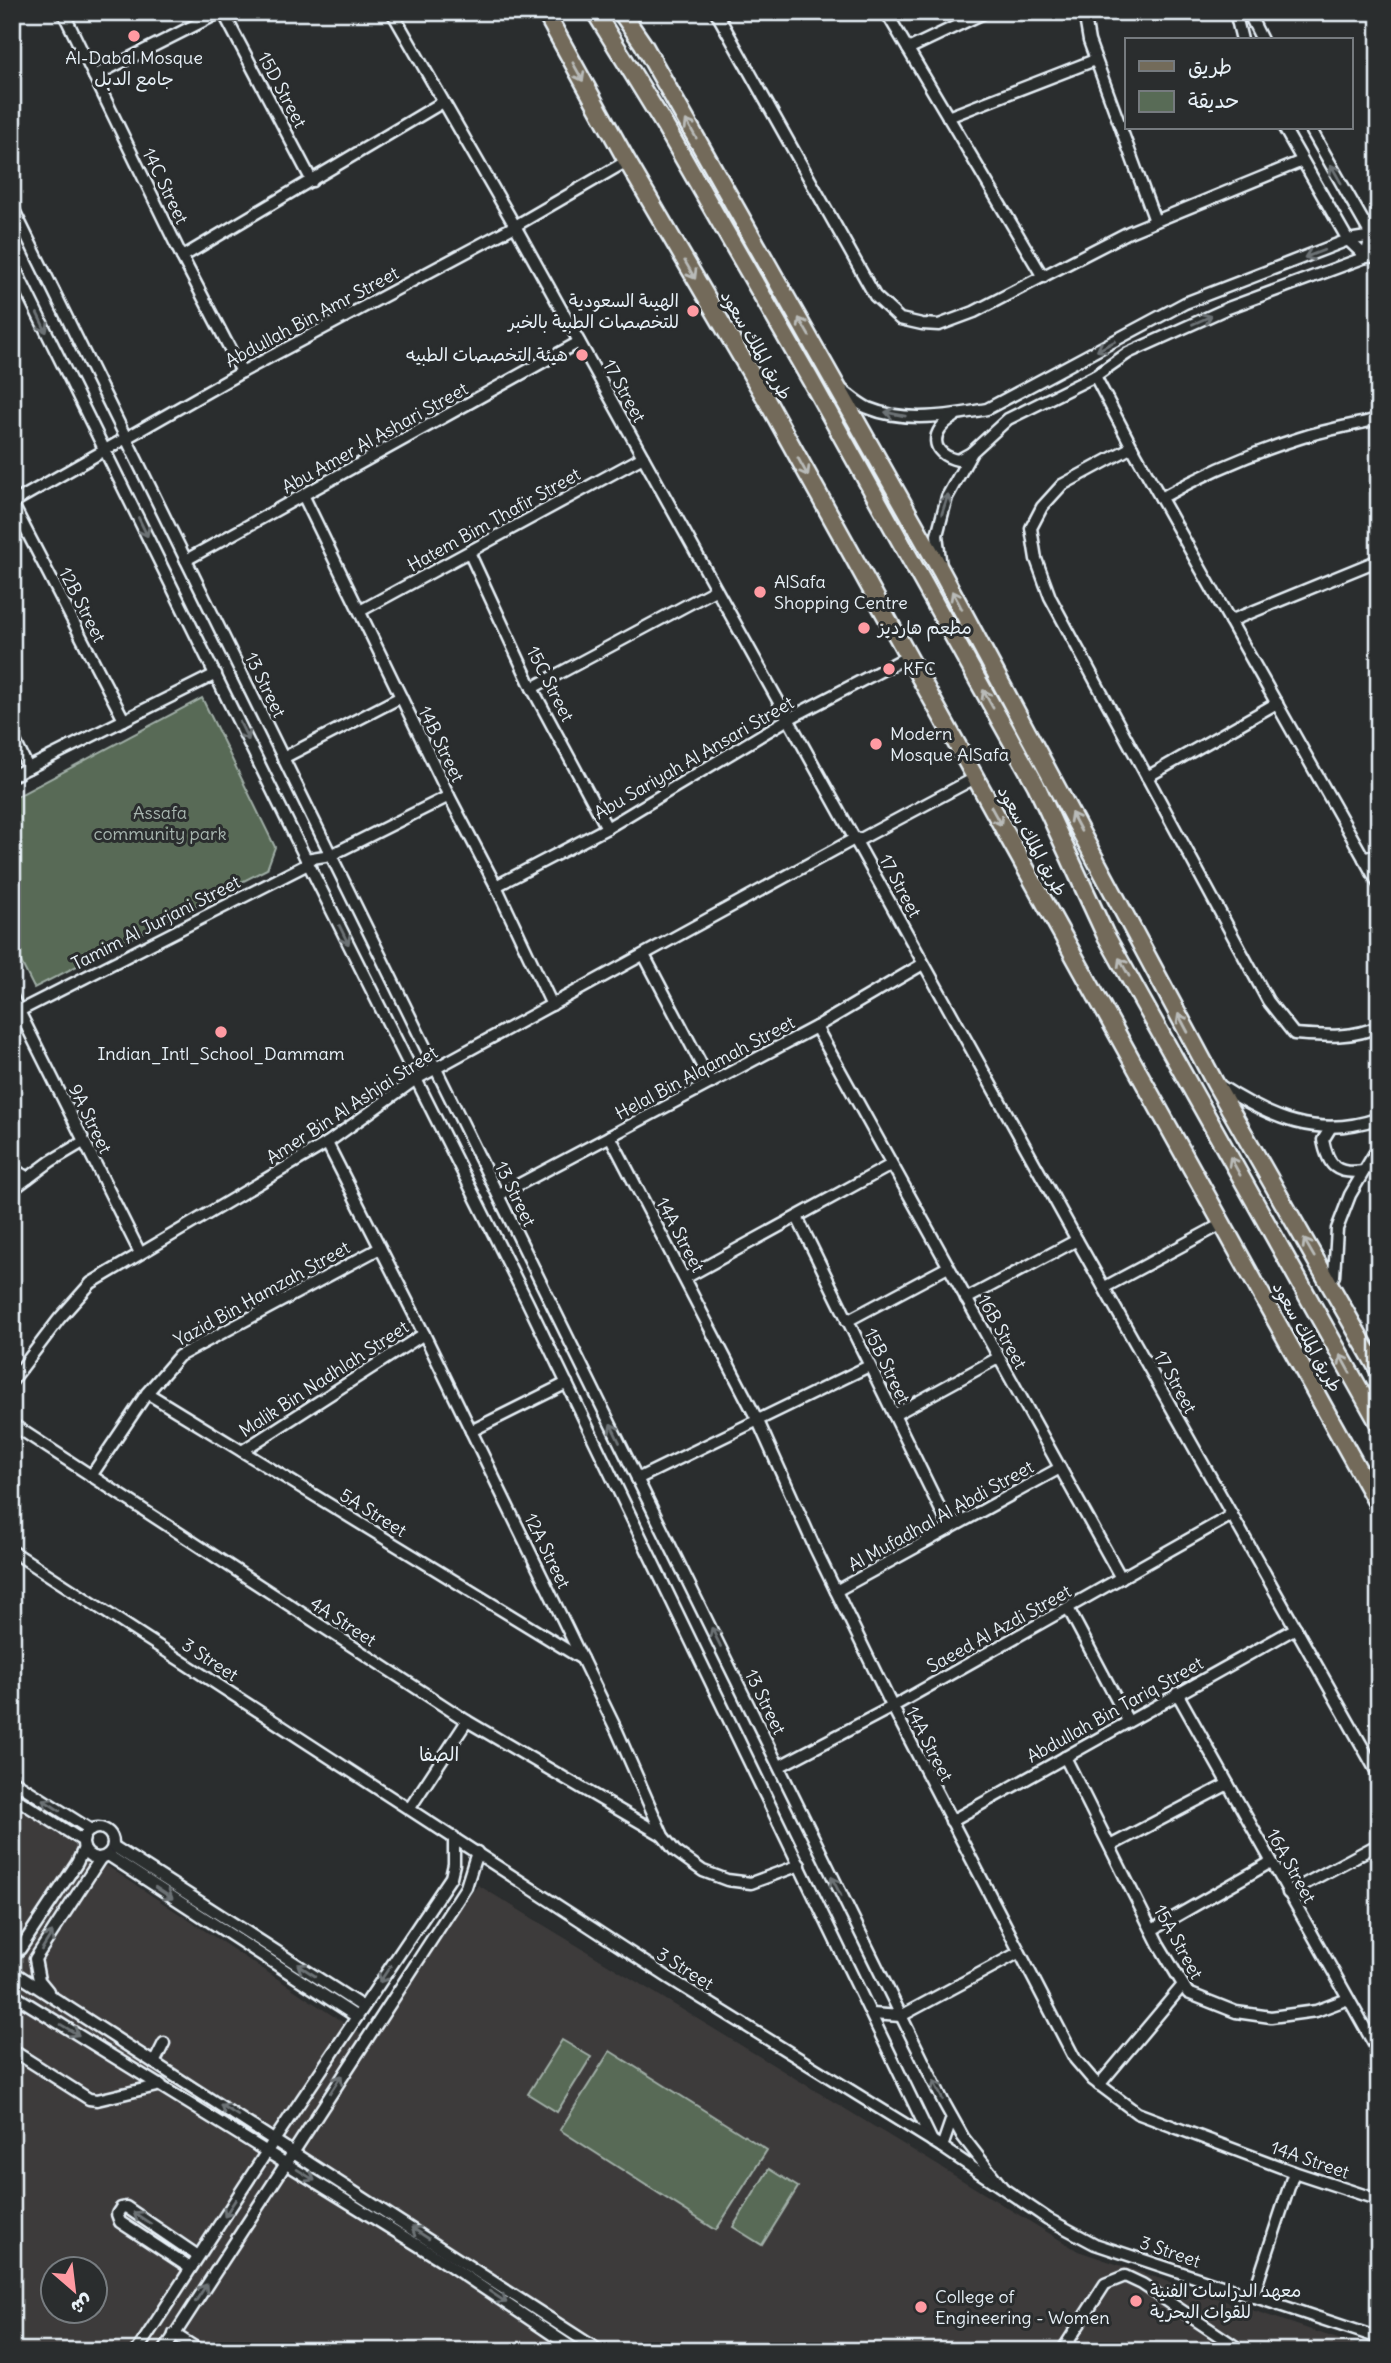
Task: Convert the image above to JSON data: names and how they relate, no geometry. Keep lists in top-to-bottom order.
{
  "streets": {
    "main road": ["طريق الملك سعود"],
    "street": [
      "15D Street",
      "14C Street",
      "Abdullah Bin Amr Street",
      "17 Street",
      "Abu Amer Al Ashari Street",
      "Hatem Bim Thafir Street",
      "12B Street",
      "15C Street",
      "13 Street",
      "14B Street",
      "Abu Sariyah Al Ansari Street",
      "Tamim Al Jurjani Street",
      "Helal Bin Alqamah Street",
      "Amer Bin Al Ashjai Street",
      "9A Street",
      "14A Street",
      "Yazid Bin Hamzah Street",
      "16B Street",
      "15B Street",
      "Malik Bin Nadhlah Street",
      "5A Street",
      "Al Mufadhal Al Abdi Street",
      "12A Street",
      "4A Street",
      "Saeed Al Azdi Street",
      "3 Street",
      "Abdullah Bin Tariq Street",
      "16A Street",
      "15A Street"
    ]
  },
  "crossings": [
    ["14C Street", "Abdullah Bin Amr Street"],
    ["Abdullah Bin Amr Street", "طريق الملك سعود"],
    ["Abdullah Bin Amr Street", "17 Street"],
    ["Abdullah Bin Amr Street", "12B Street"],
    ["Abdullah Bin Amr Street", "13 Street"],
    ["طريق الملك سعود", "Abu Sariyah Al Ansari Street"],
    ["طريق الملك سعود", "Amer Bin Al Ashjai Street"],
    ["17 Street", "Abu Amer Al Ashari Street"],
    ["17 Street", "Hatem Bim Thafir Street"],
    ["17 Street", "Abu Sariyah Al Ansari Street"],
    ["17 Street", "Helal Bin Alqamah Street"],
    ["17 Street", "Amer Bin Al Ashjai Street"],
    ["17 Street", "Saeed Al Azdi Street"],
    ["17 Street", "Abdullah Bin Tariq Street"],
    ["Abu Amer Al Ashari Street", "13 Street"],
    ["Abu Amer Al Ashari Street", "14B Street"],
    ["Hatem Bim Thafir Street", "15C Street"],
    ["Hatem Bim Thafir Street", "14B Street"],
    ["15C Street", "Abu Sariyah Al Ansari Street"],
    ["13 Street", "Tamim Al Jurjani Street"],
    ["13 Street", "Helal Bin Alqamah Street"],
    ["13 Street", "Amer Bin Al Ashjai Street"],
    ["13 Street", "12A Street"],
    ["13 Street", "Saeed Al Azdi Street"],
    ["13 Street", "3 Street"],
    ["14B Street", "Abu Sariyah Al Ansari Street"],
    ["14B Street", "Tamim Al Jurjani Street"],
    ["14B Street", "Amer Bin Al Ashjai Street"],
    ["Tamim Al Jurjani Street", "9A Street"],
    ["Helal Bin Alqamah Street", "14A Street"],
    ["Helal Bin Alqamah Street", "16B Street"],
    ["Amer Bin Al Ashjai Street", "9A Street"],
    ["Amer Bin Al Ashjai Street", "12A Street"],
    ["14A Street", "Al Mufadhal Al Abdi Street"],
    ["14A Street", "Saeed Al Azdi Street"],
    ["14A Street", "Abdullah Bin Tariq Street"],
    ["Yazid Bin Hamzah Street", "5A Street"],
    ["Yazid Bin Hamzah Street", "12A Street"],
    ["Yazid Bin Hamzah Street", "4A Street"],
    ["16B Street", "Al Mufadhal Al Abdi Street"],
    ["16B Street", "Saeed Al Azdi Street"],
    ["15B Street", "Al Mufadhal Al Abdi Street"],
    ["Malik Bin Nadhlah Street", "5A Street"],
    ["Malik Bin Nadhlah Street", "12A Street"],
    ["5A Street", "12A Street"],
    ["12A Street", "4A Street"],
    ["Abdullah Bin Tariq Street", "16A Street"],
    ["Abdullah Bin Tariq Street", "15A Street"],
    ["16A Street", "15A Street"]
  ],
  "districts": ["الصفا"],
  "parks": ["Assafa community park"],
  "places": [
    "Al-Dabal Mosque جامع الدبل",
    "الهيىة السعودية للتخصصات الطبية بالخبر",
    "هيئة التخصصات الطبيه",
    "AlSafa Shopping Centre",
    "مطعم هارديز",
    "KFC",
    "Modern Mosque AlSafa",
    "Indian_Intl_School_Dammam",
    "معهد الدراسات الفنية للقوات البحرية",
    "College of Engineering - Women"
  ],
  "legend": ["طريق", "حديقة"],
  "north": "bottom right"
}
